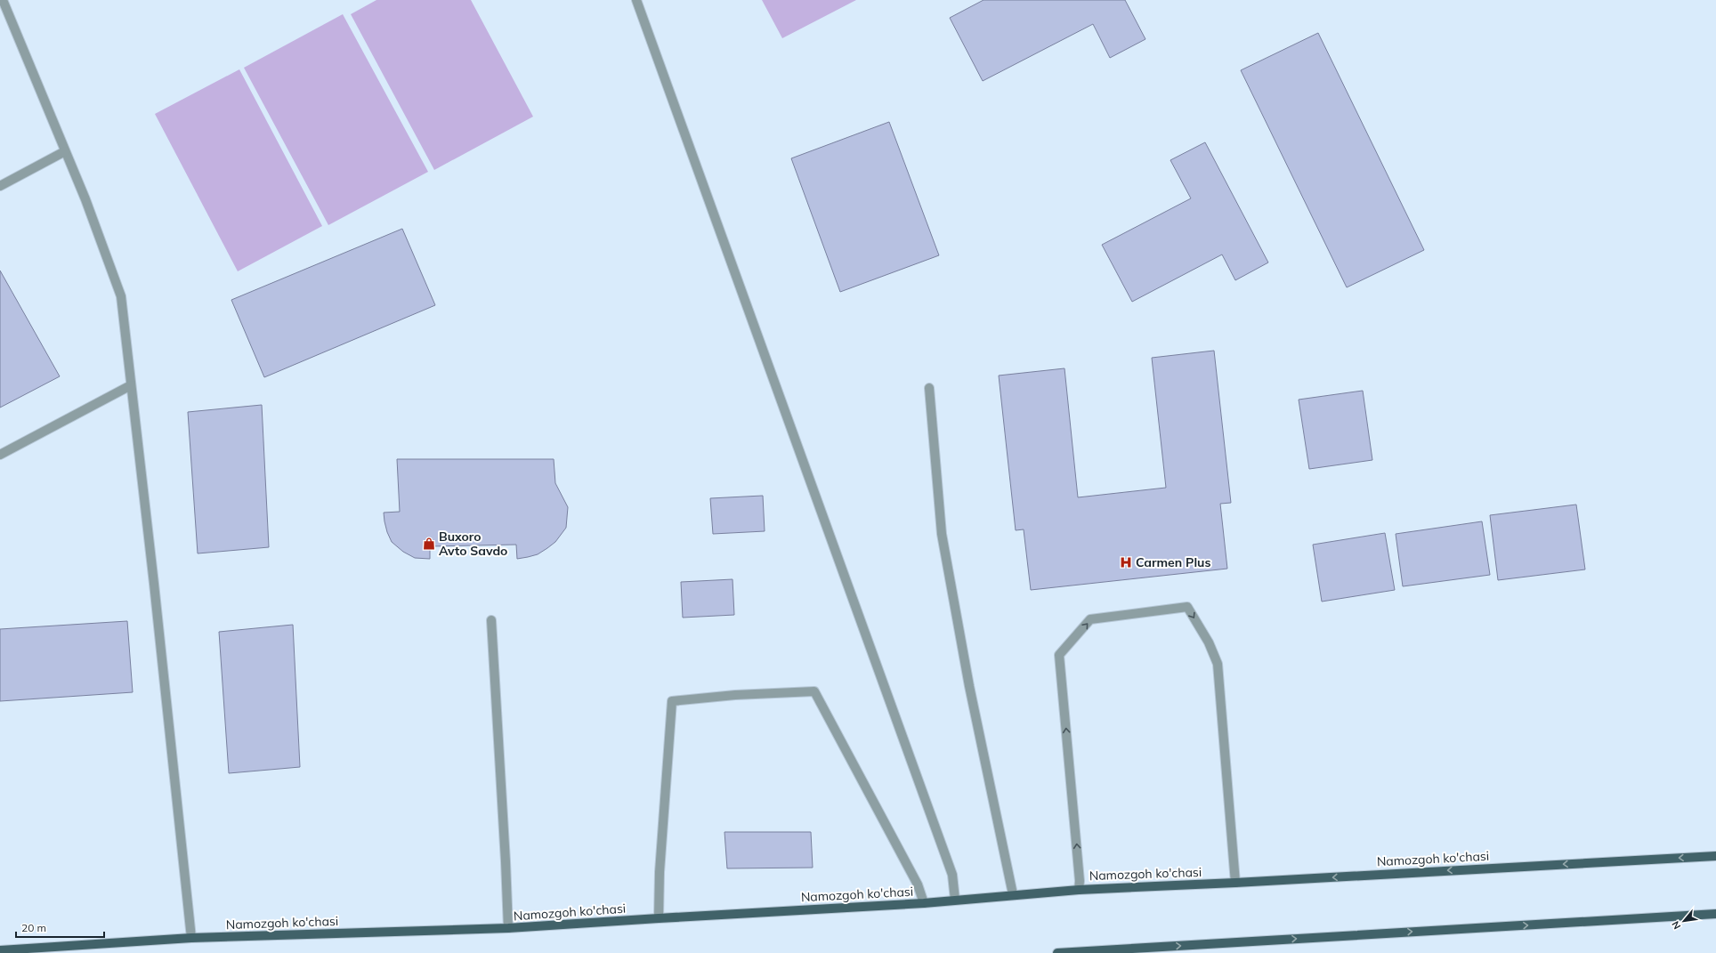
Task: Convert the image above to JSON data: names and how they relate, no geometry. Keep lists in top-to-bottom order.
{
  "streets": {
    "main road": ["Namozgoh ko'chasi"]
  },
  "places": {
    "shop": ["Buxoro Avto Savdo"],
    "hospital": ["Carmen Plus"]
  },
  "scale_bar": "20 m",
  "north": "bottom left"
}
